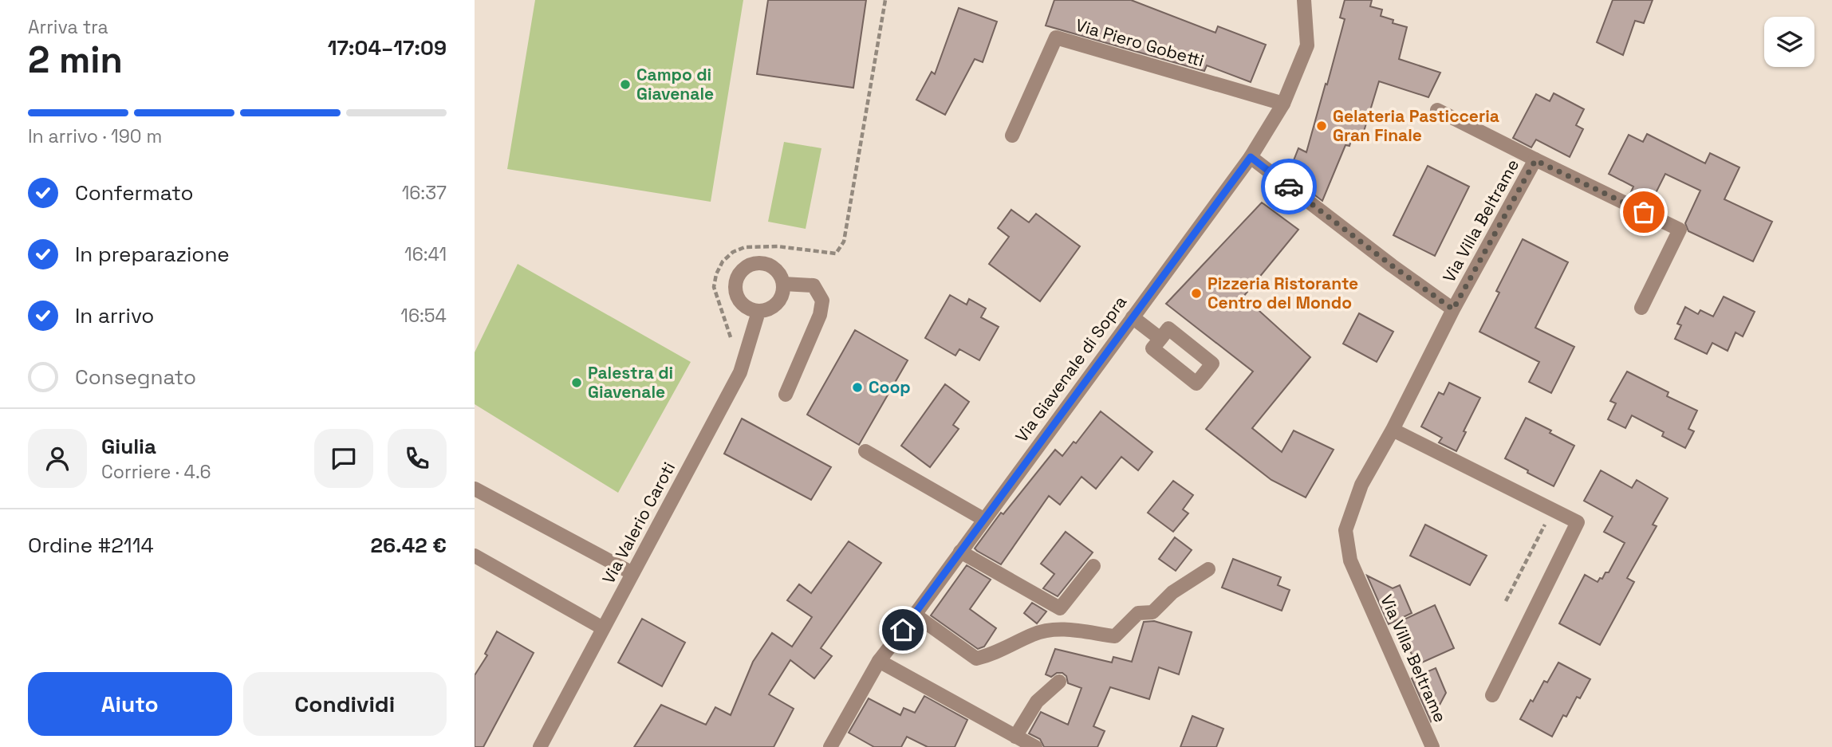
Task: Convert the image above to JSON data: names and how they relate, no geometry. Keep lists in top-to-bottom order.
{
  "streets": {
    "street": [
      "Via Piero Gobetti",
      "Via Villa Beltrame",
      "Via Giavenale di Sopra",
      "Via Valerio Caroti"
    ]
  },
  "crossings": [
    ["Via Piero Gobetti", "Via Giavenale di Sopra"],
    ["Via Villa Beltrame", "Via Giavenale di Sopra"]
  ],
  "places": [
    "Campo di Giavenale",
    "Gelateria Pasticceria Gran Finale",
    "Pizzeria Ristorante Centro del Mondo",
    "Palestra di Giavenale",
    "Coop"
  ],
  "page": {
    "heading": ["2 min", "Arriva tra", "17:04–17:09"],
    "panel": [
      "Giulia",
      "Corriere · 4.6",
      "Ordine #2114",
      "26.42 €"
    ],
    "bar": "In arrivo · 190 m",
    "list": [
      ["Confermato", "16:37"],
      ["In preparazione", "16:41"],
      ["In arrivo", "16:54"],
      "Consegnato"
    ],
    "buttons": ["Aiuto", "Condividi"]
  }
}
